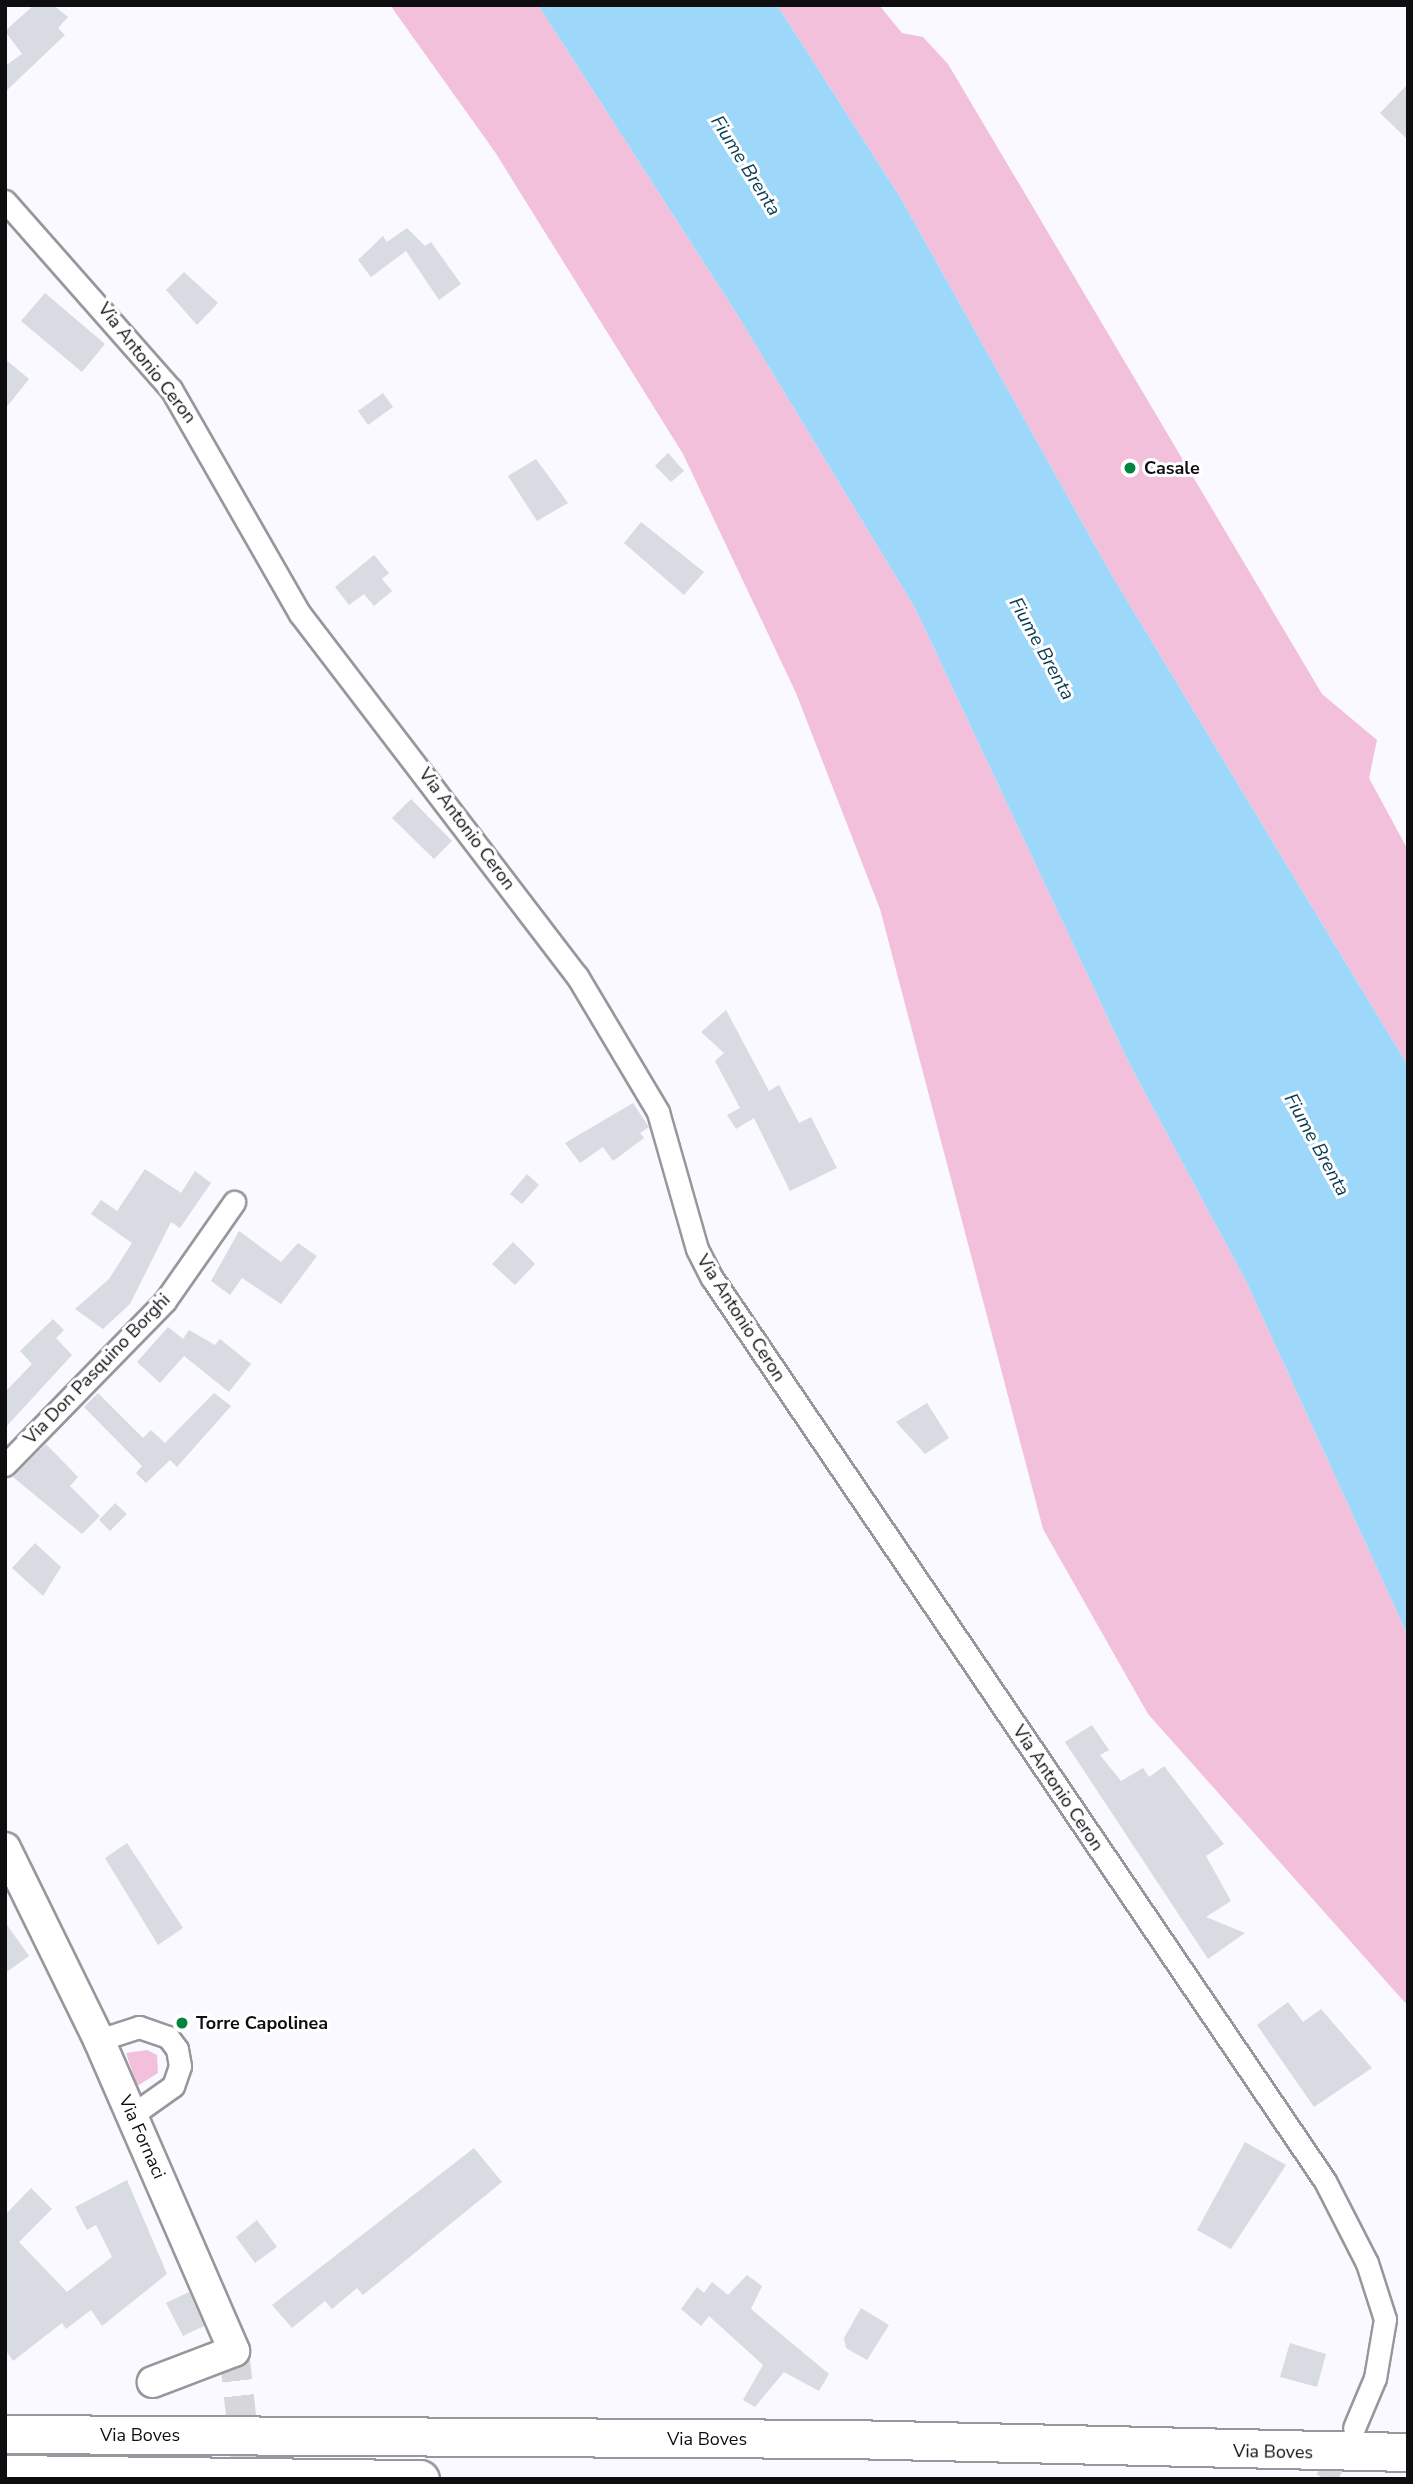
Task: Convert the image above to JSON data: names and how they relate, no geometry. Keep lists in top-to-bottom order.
{
  "streets": {
    "highway": ["Via Boves"],
    "street": ["Via Antonio Ceron", "Via Don Pasquino Borghi", "Via Fornaci"]
  },
  "water": ["Fiume Brenta"],
  "places": ["Casale", "Torre Capolinea"]
}
